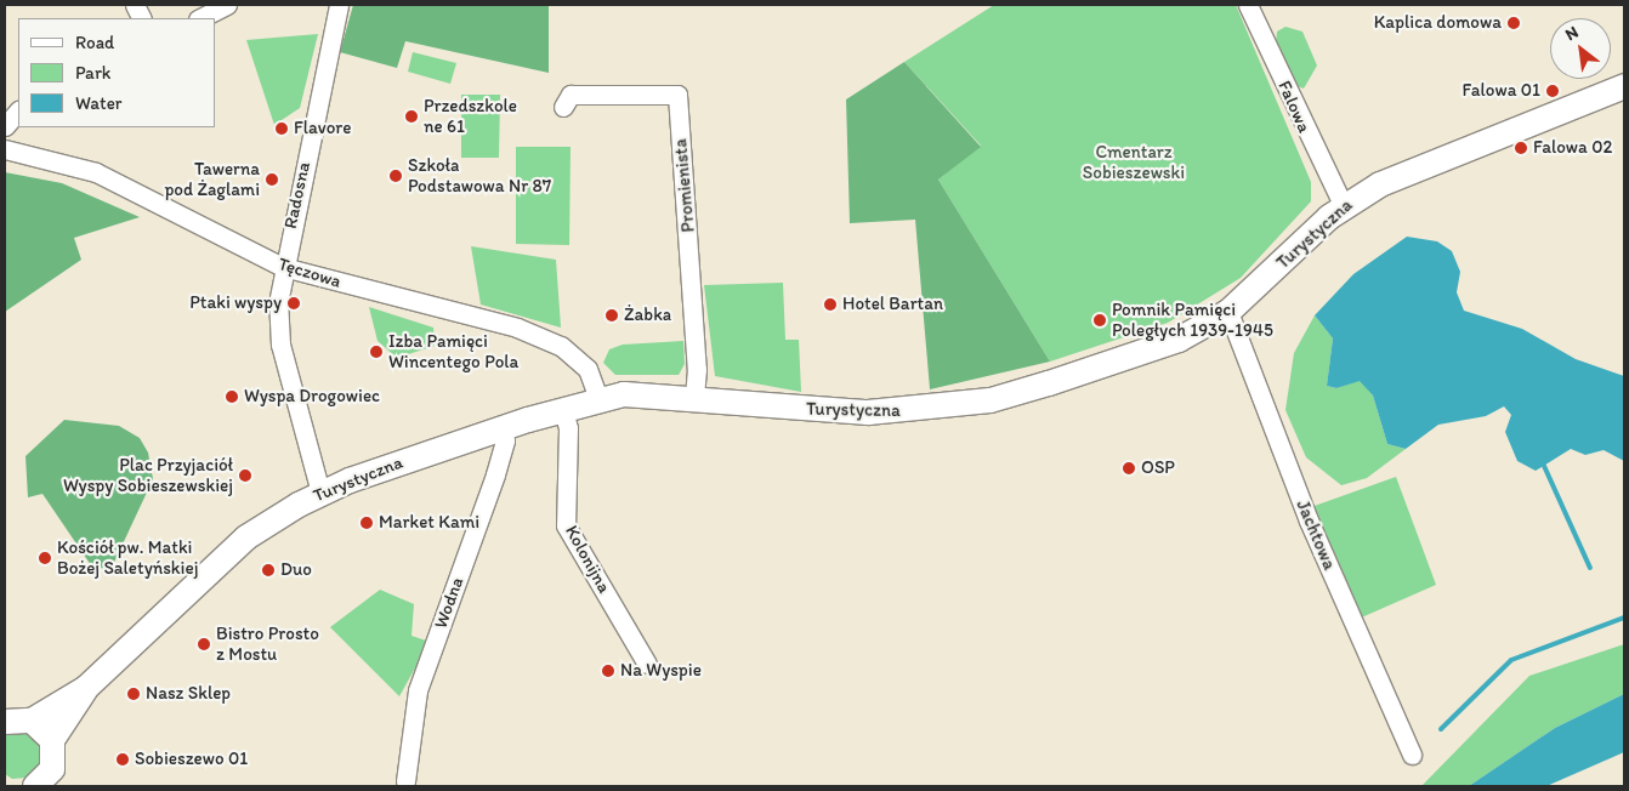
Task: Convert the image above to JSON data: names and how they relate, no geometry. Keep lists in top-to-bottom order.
{
  "streets": {
    "main road": ["Turystyczna"],
    "street": [
      "Falowa",
      "Promienista",
      "Radosna",
      "Tęczowa",
      "Jachtowa",
      "Kolonijna",
      "Wodna"
    ]
  },
  "crossings": [
    ["Falowa", "Turystyczna"],
    ["Promienista", "Turystyczna"],
    ["Radosna", "Turystyczna"],
    ["Radosna", "Tęczowa"],
    ["Turystyczna", "Tęczowa"],
    ["Turystyczna", "Jachtowa"],
    ["Turystyczna", "Kolonijna"],
    ["Turystyczna", "Wodna"]
  ],
  "parks": ["Cmentarz Sobieszewski"],
  "places": [
    "Kaplica domowa",
    "Falowa 01",
    "Przedszkole ne 61",
    "Flavore",
    "Falowa 02",
    "Szkoła Podstawowa Nr 87",
    "Tawerna pod Żaglami",
    "Ptaki wyspy",
    "Hotel Bartan",
    "Żabka",
    "Pomnik Pamięci Poległych 1939-1945",
    "Izba Pamięci Wincentego Pola",
    "Wyspa Drogowiec",
    "OSP",
    "Plac Przyjaciół Wyspy Sobieszewskiej",
    "Market Kami",
    "Kościół pw. Matki Bożej Saletyńskiej",
    "Duo",
    "Bistro Prosto z Mostu",
    "Na Wyspie",
    "Nasz Sklep",
    "Sobieszewo 01"
  ],
  "legend": ["Road", "Park", "Water"],
  "north": "top left"
}
